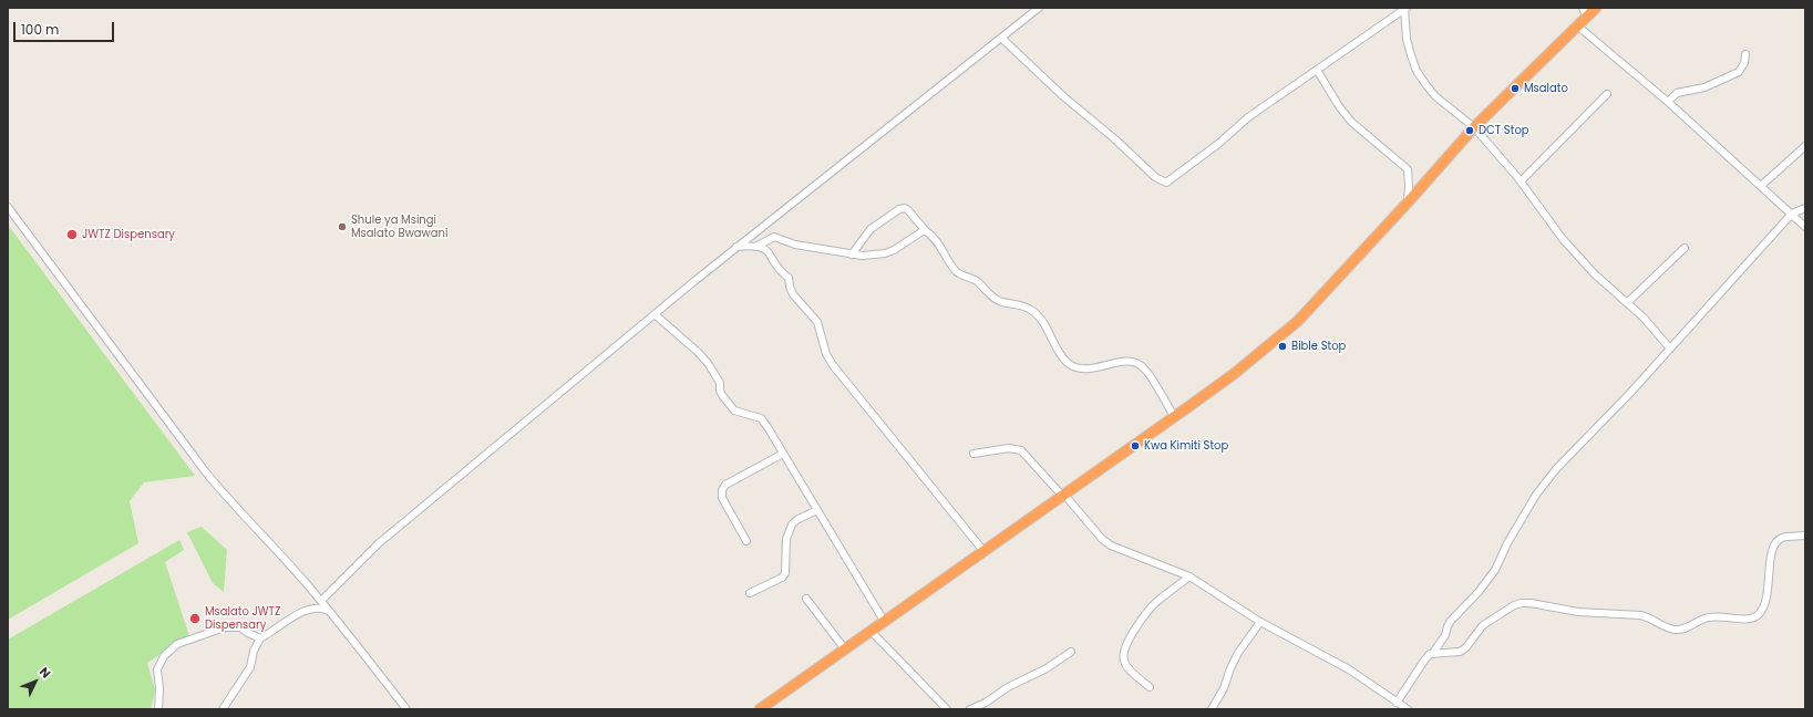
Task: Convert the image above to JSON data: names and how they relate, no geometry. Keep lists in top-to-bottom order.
{
  "places": [
    "Msalato",
    "DCT Stop",
    "Shule ya Msingi Msalato Bwawani",
    "JWTZ Dispensary",
    "Bible Stop",
    "Kwa Kimiti Stop",
    "Msalato JWTZ Dispensary"
  ],
  "scale_bar": "100 m",
  "north": "top right"
}
